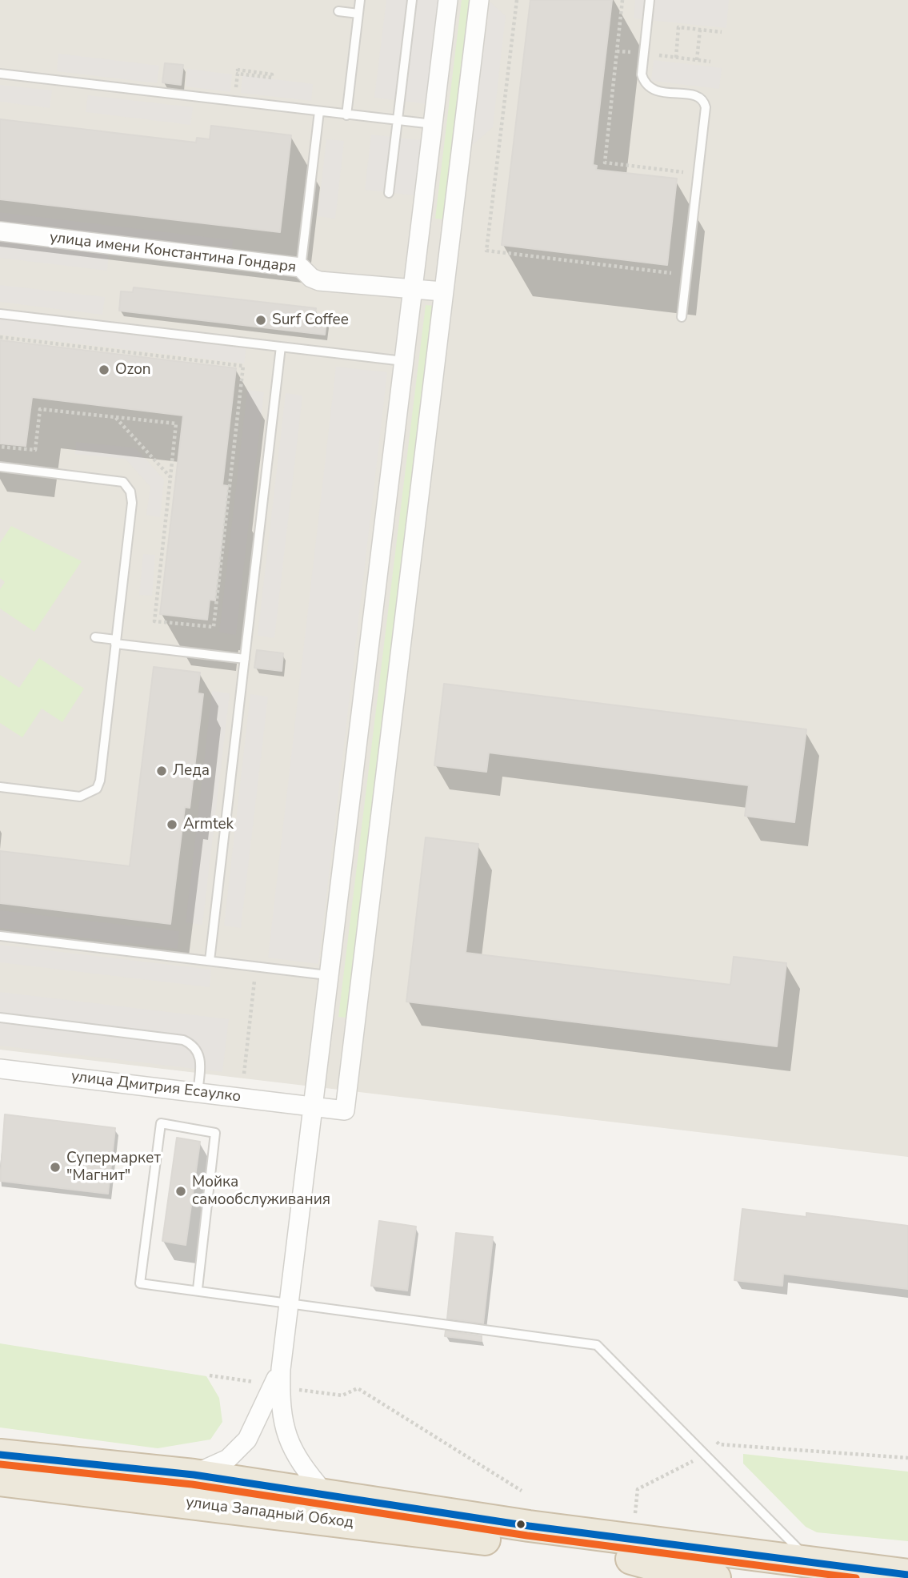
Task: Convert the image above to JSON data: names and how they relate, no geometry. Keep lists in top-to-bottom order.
{
  "streets": {
    "highway": ["улица Западный Обход"],
    "street": ["улица имени Константина Гондаря", "улица Дмитрия Есаулко"]
  },
  "crossings": [
    ["улица имени Константина Гондаря", "улица Дмитрия Есаулко"]
  ],
  "places": [
    "Surf Coffee",
    "Ozon",
    "Леда",
    "Armtek",
    "Супермаркет \"Магнит\"",
    "Мойка самообслуживания"
  ]
}
